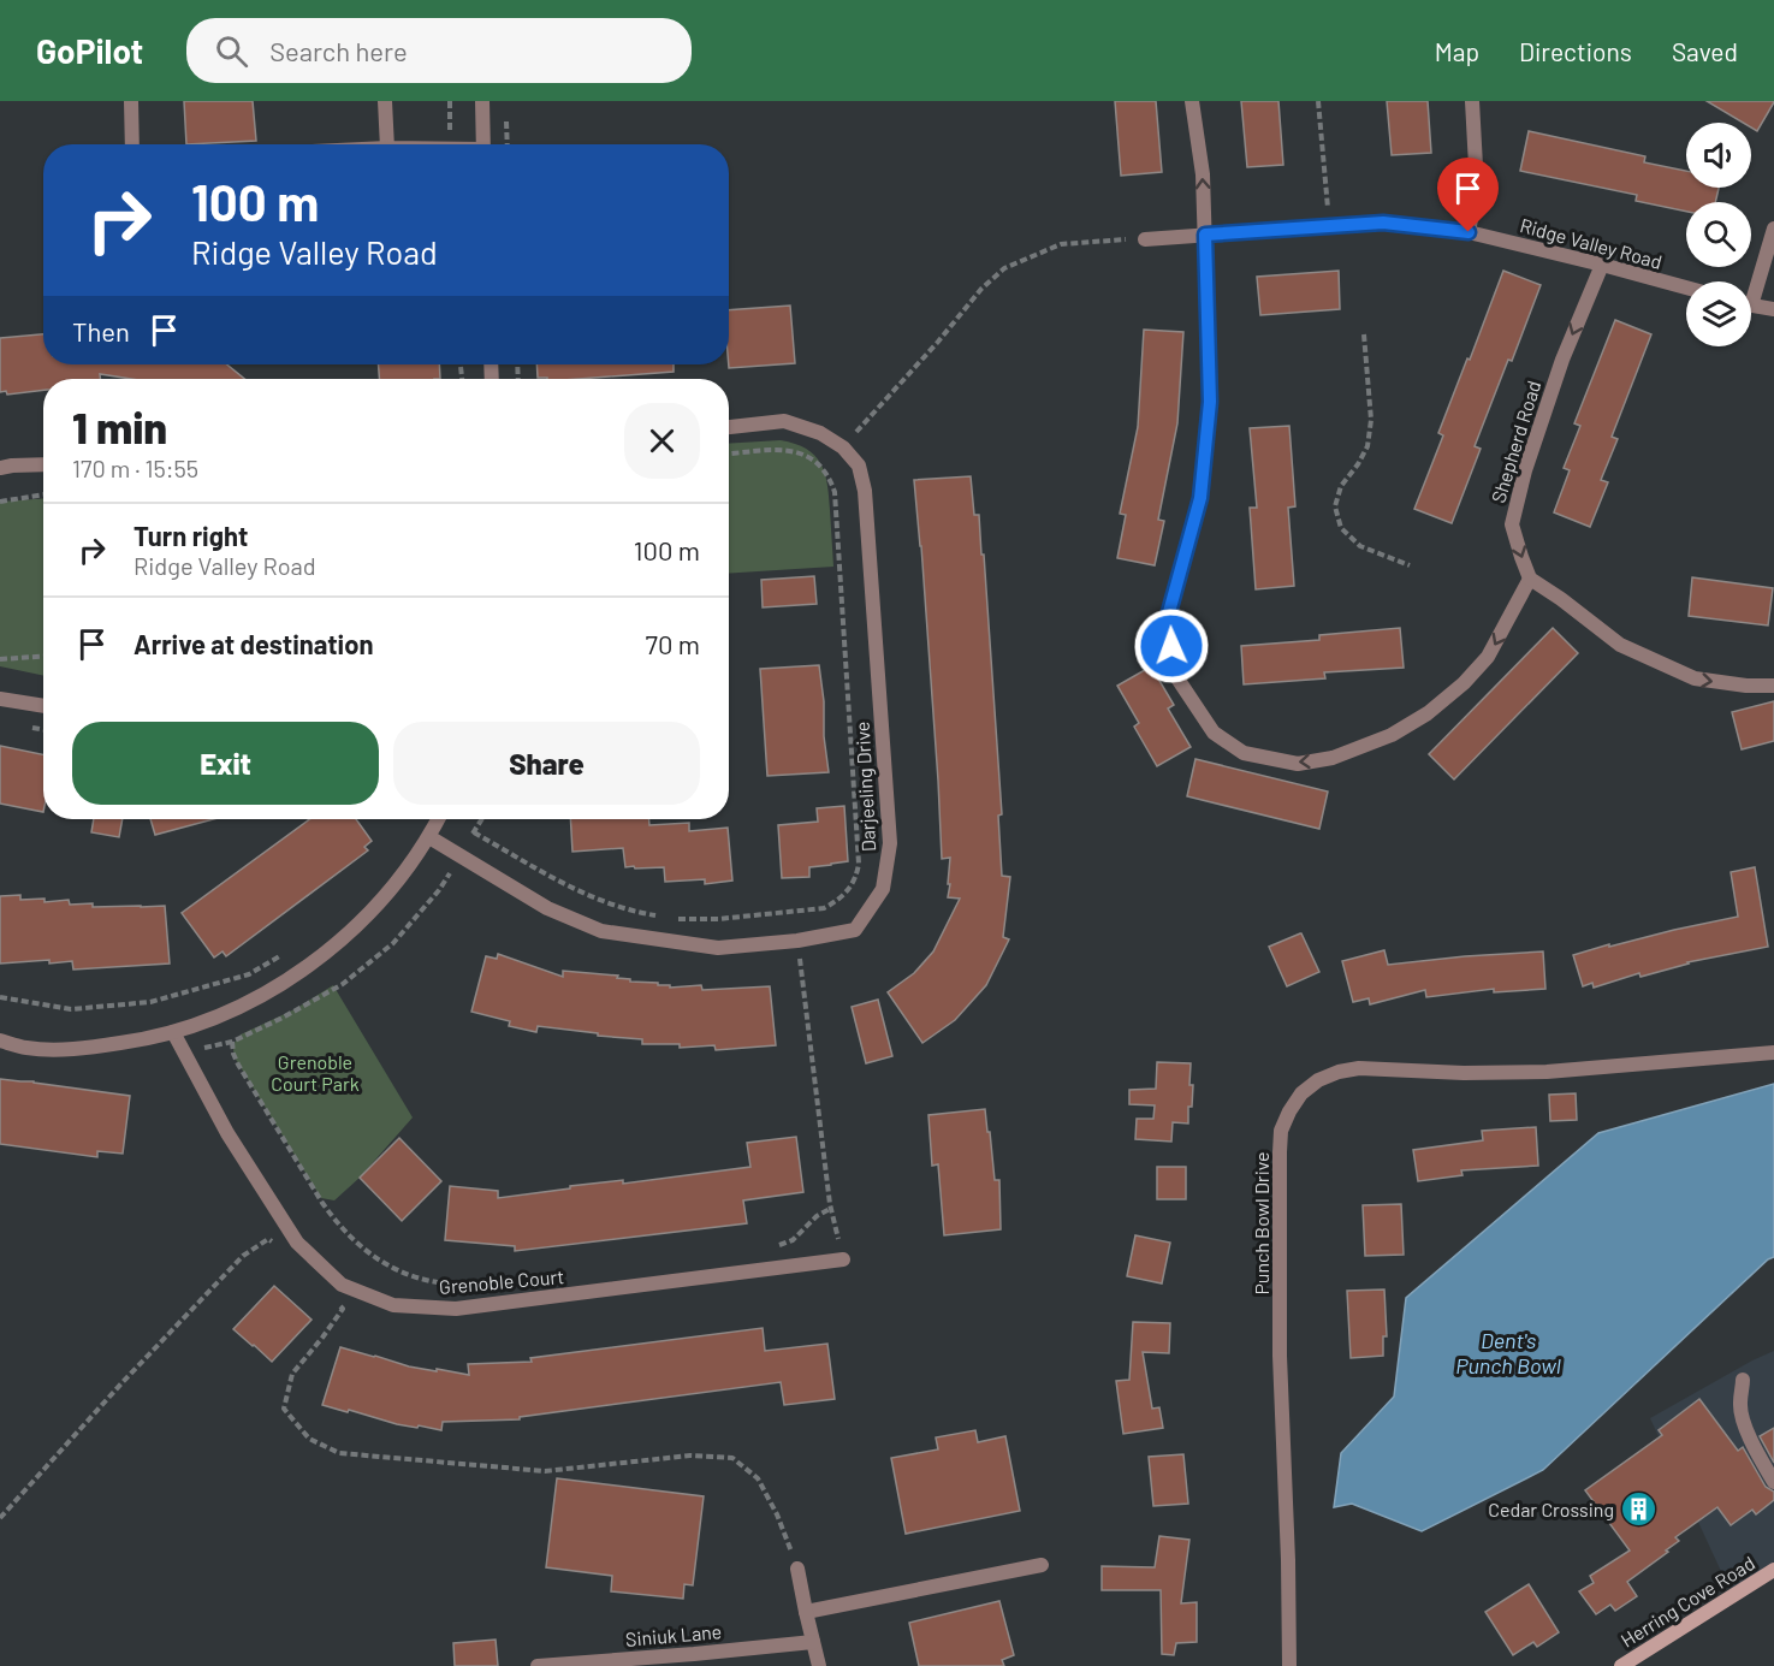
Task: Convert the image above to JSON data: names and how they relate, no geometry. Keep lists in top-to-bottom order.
{
  "streets": {
    "main road": ["Herring Cove Road"],
    "street": [
      "Ridge Valley Road",
      "Shepherd Road",
      "Darjeeling Drive",
      "Punch Bowl Drive",
      "Grenoble Court",
      "Siniuk Lane"
    ]
  },
  "crossings": [
    ["Ridge Valley Road", "Shepherd Road"]
  ],
  "one_way": ["Shepherd Road"],
  "water": ["Dent's Punch Bowl"],
  "parks": ["Grenoble Court Park"],
  "places": {
    "building": ["Cedar Crossing"]
  },
  "page": {
    "header": "GoPilot",
    "search": "Search here",
    "nav": ["Map", "Directions", "Saved"],
    "turn": ["100 m", "Ridge Valley Road"],
    "then": "Then",
    "heading": ["1 min", "170 m · 15:55"],
    "list": [
      {
        "name": "Turn right",
        "note": "Ridge Valley Road",
        "value": "100 m"
      },
      {
        "name": "Arrive at destination",
        "value": "70 m"
      }
    ],
    "buttons": ["Exit", "Share"]
  }
}
